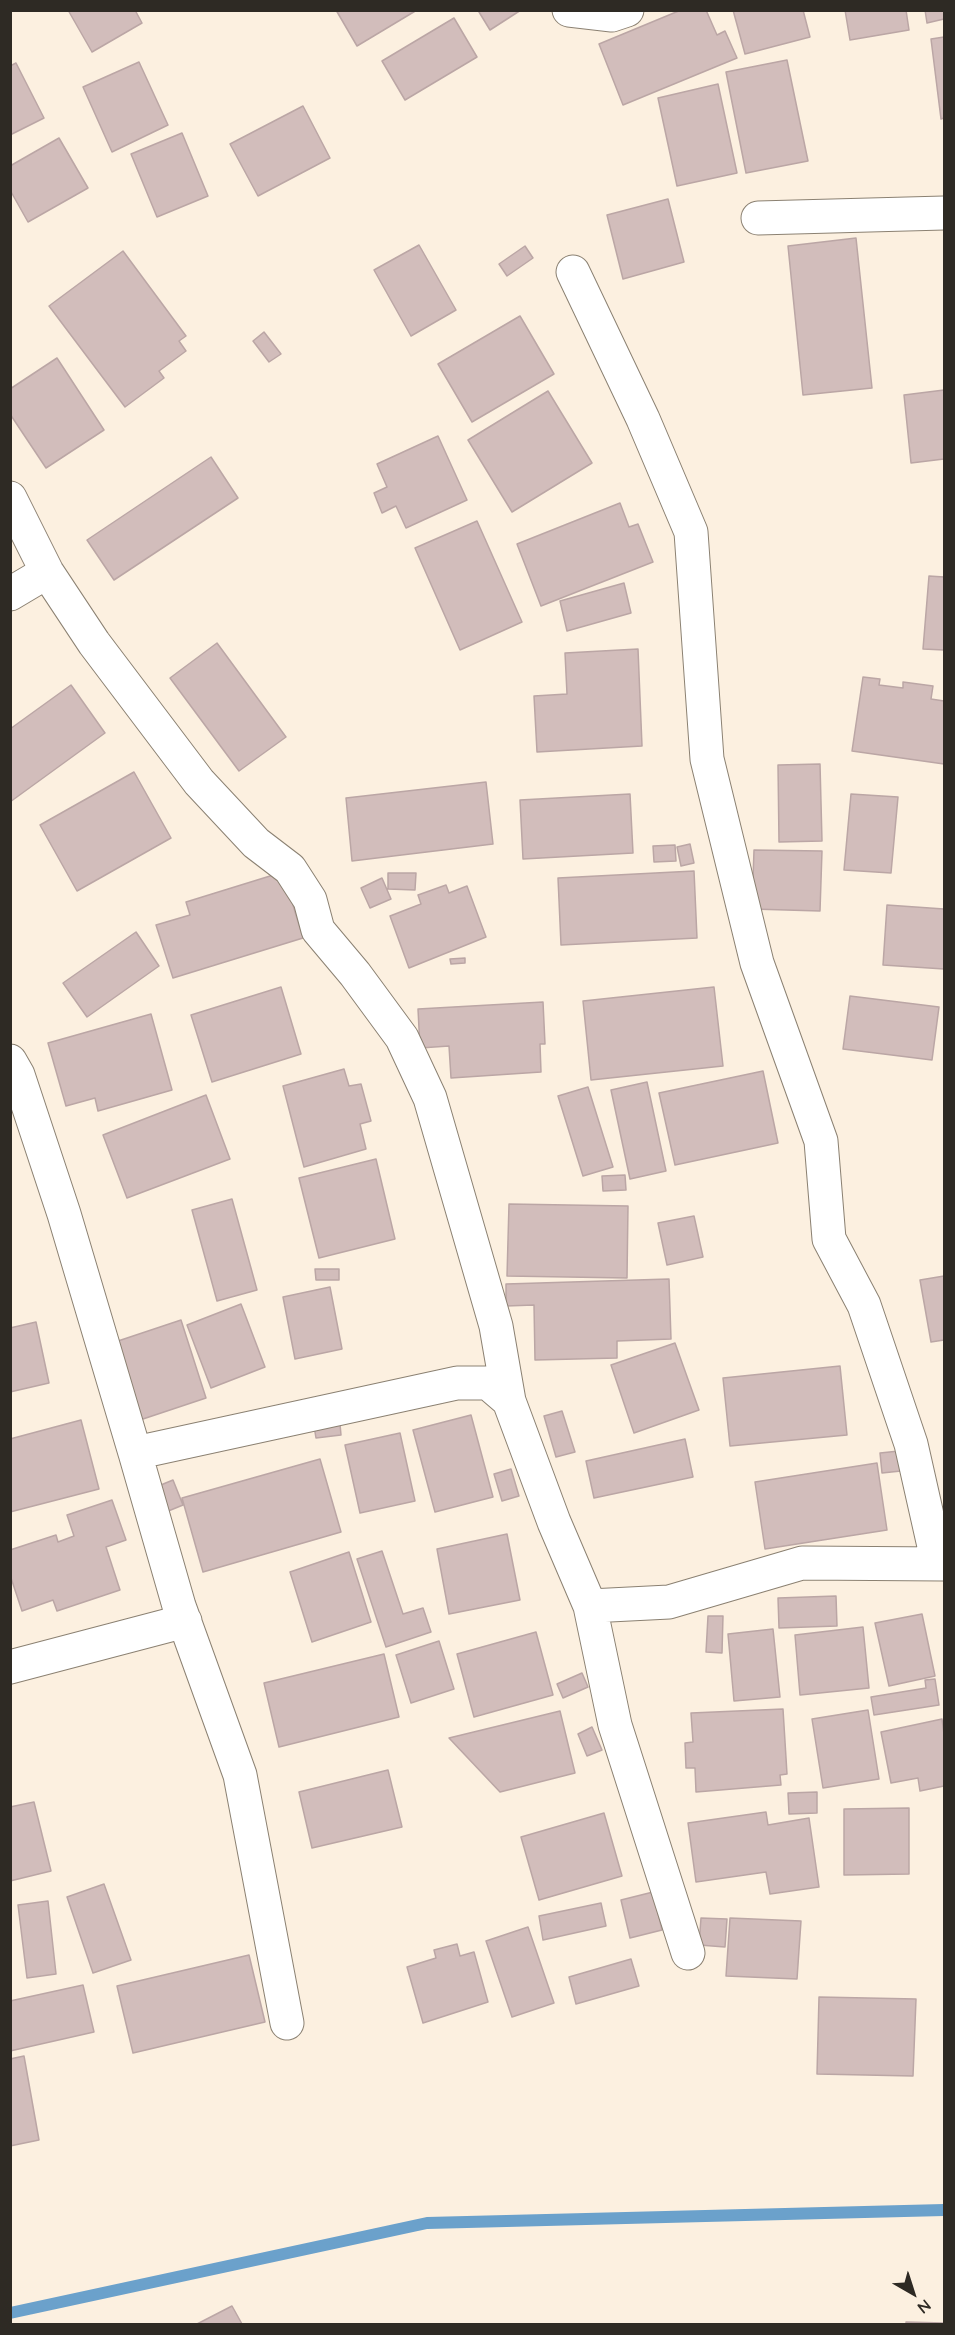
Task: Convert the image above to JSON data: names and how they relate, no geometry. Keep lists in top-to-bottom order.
{
  "north": "bottom right"
}
